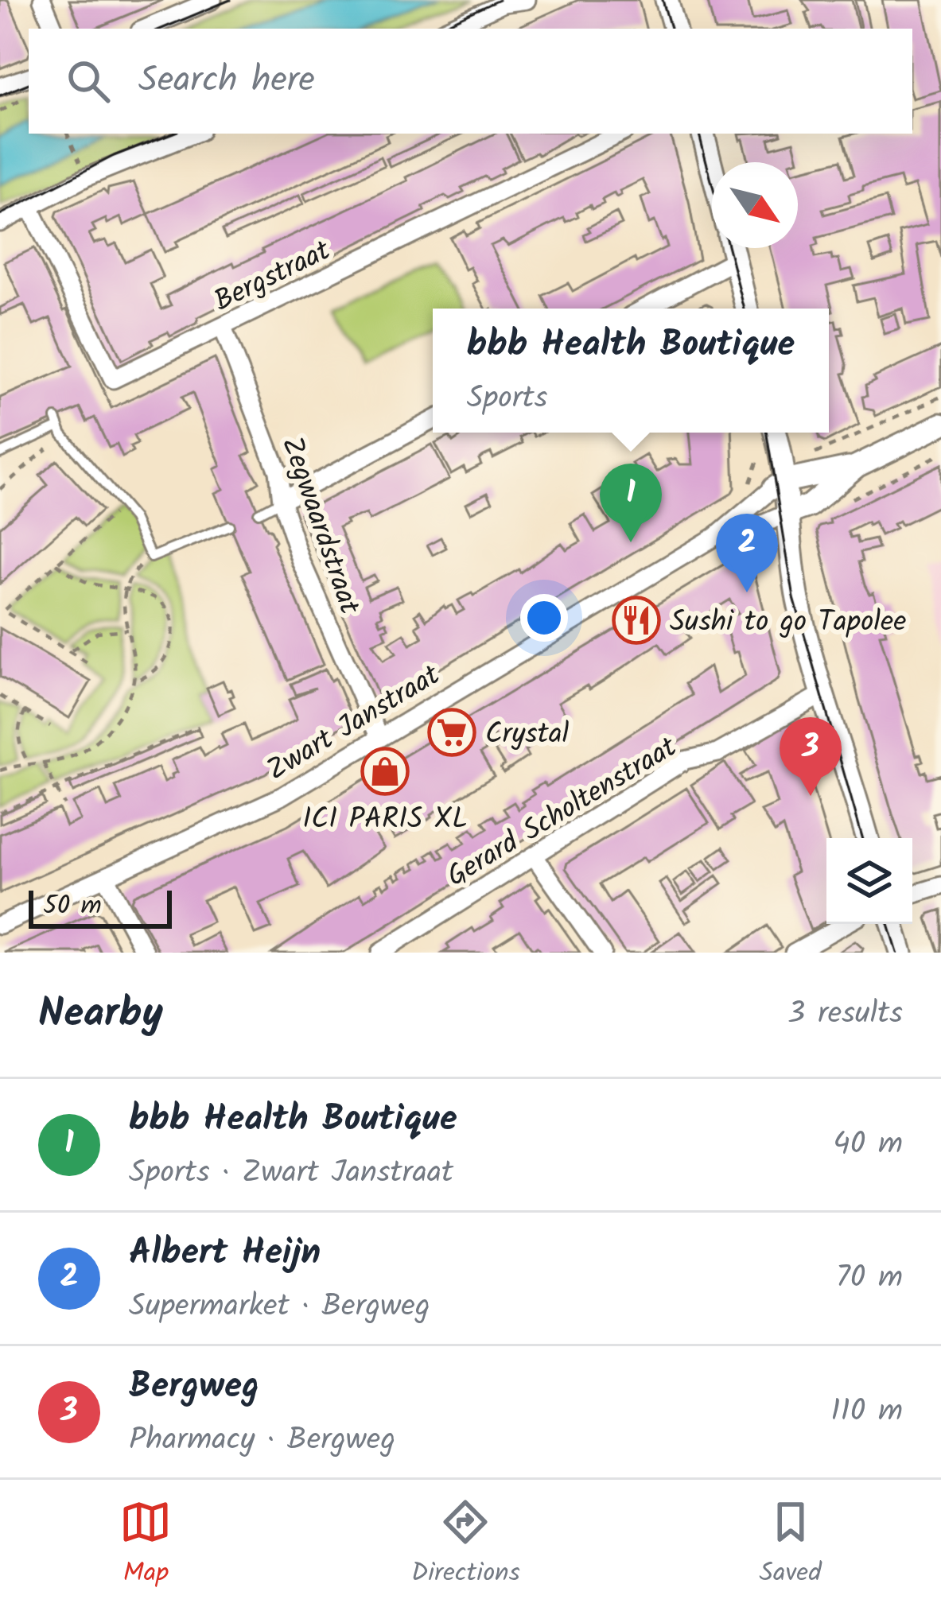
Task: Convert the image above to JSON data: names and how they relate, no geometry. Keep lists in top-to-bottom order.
{
  "streets": {
    "street": [
      "Bergstraat",
      "Zegwaardstraat",
      "Zwart Janstraat",
      "Gerard Scholtenstraat"
    ]
  },
  "crossings": [
    ["Bergstraat", "Zegwaardstraat"],
    ["Zegwaardstraat", "Zwart Janstraat"]
  ],
  "places": {
    "restaurant": ["Sushi to go Tapolee"],
    "supermarket": ["Crystal"],
    "shop": ["ICI PARIS XL"]
  },
  "scale_bar": "50 m",
  "north": "bottom right",
  "page": {
    "search": "Search here",
    "popup": ["bbb Health Boutique", "Sports"],
    "pins": ["1", "2", "3"],
    "scale": "50 m",
    "heading": ["Nearby", "3 results"],
    "list": [
      {
        "mark": "1",
        "name": "bbb Health Boutique",
        "note": "Sports · Zwart Janstraat",
        "value": "40 m"
      },
      {
        "mark": "2",
        "name": "Albert Heijn",
        "note": "Supermarket · Bergweg",
        "value": "70 m"
      },
      {
        "mark": "3",
        "name": "Bergweg",
        "note": "Pharmacy · Bergweg",
        "value": "110 m"
      }
    ],
    "nav": ["Map", "Directions", "Saved"]
  }
}
